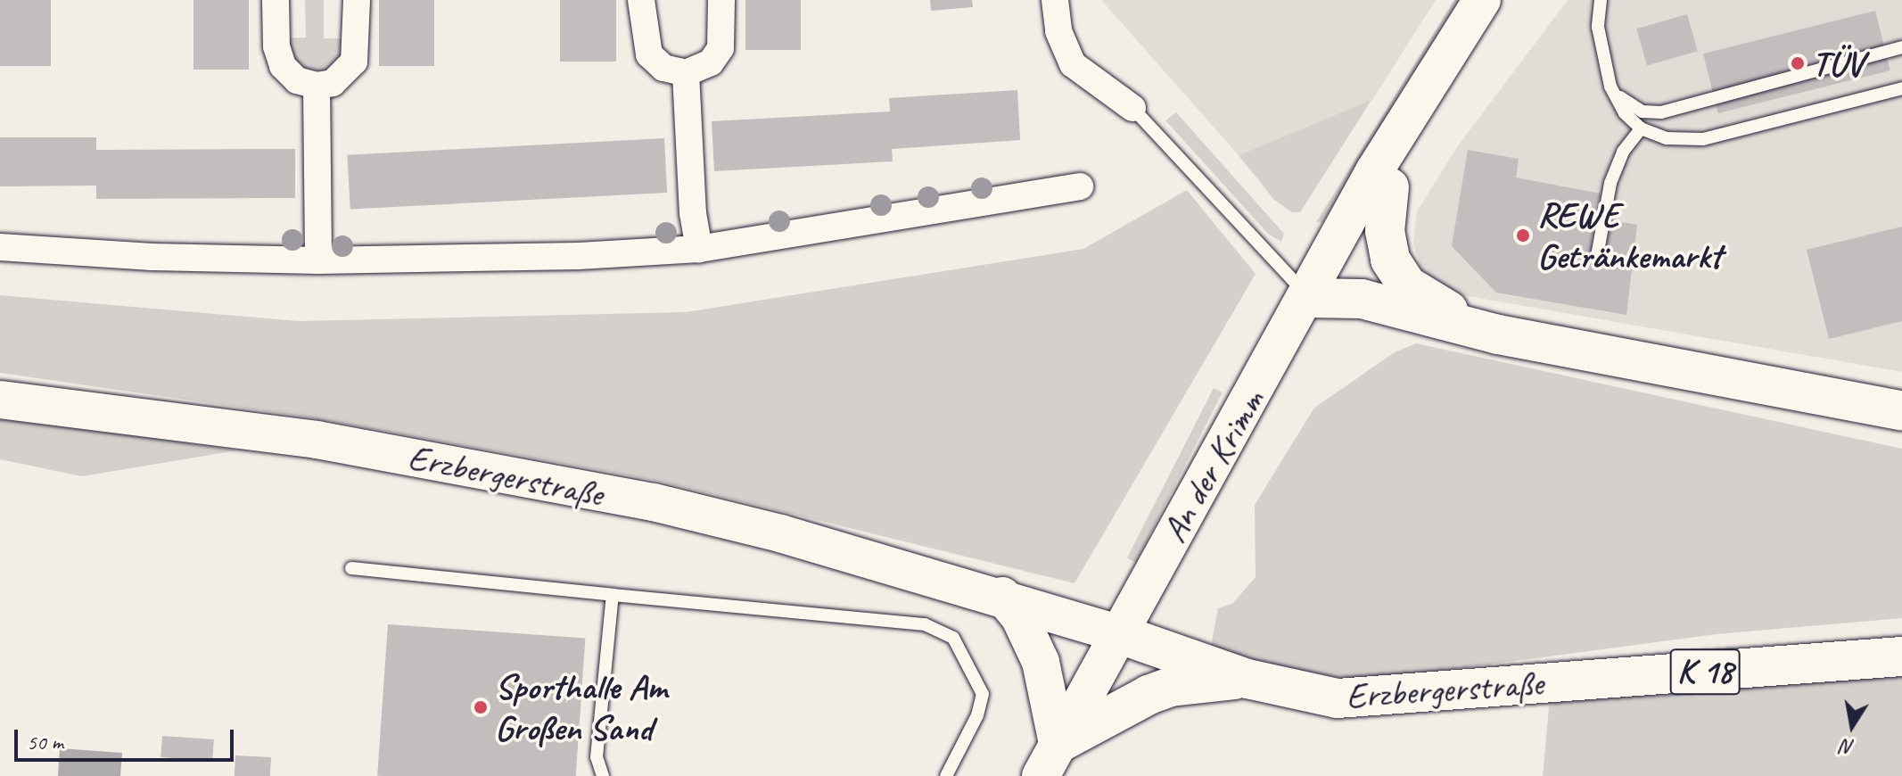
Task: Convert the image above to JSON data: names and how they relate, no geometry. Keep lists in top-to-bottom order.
{
  "streets": {
    "main road": ["An der Krimm", "Erzbergerstraße", "K 18"]
  },
  "crossings": [
    ["An der Krimm", "Erzbergerstraße"],
    ["An der Krimm", "K 18"],
    ["Erzbergerstraße", "K 18"]
  ],
  "places": ["TÜV", "REWE Getränkemarkt", "Sporthalle Am Großen Sand"],
  "scale_bar": "50 m",
  "north": "bottom"
}
